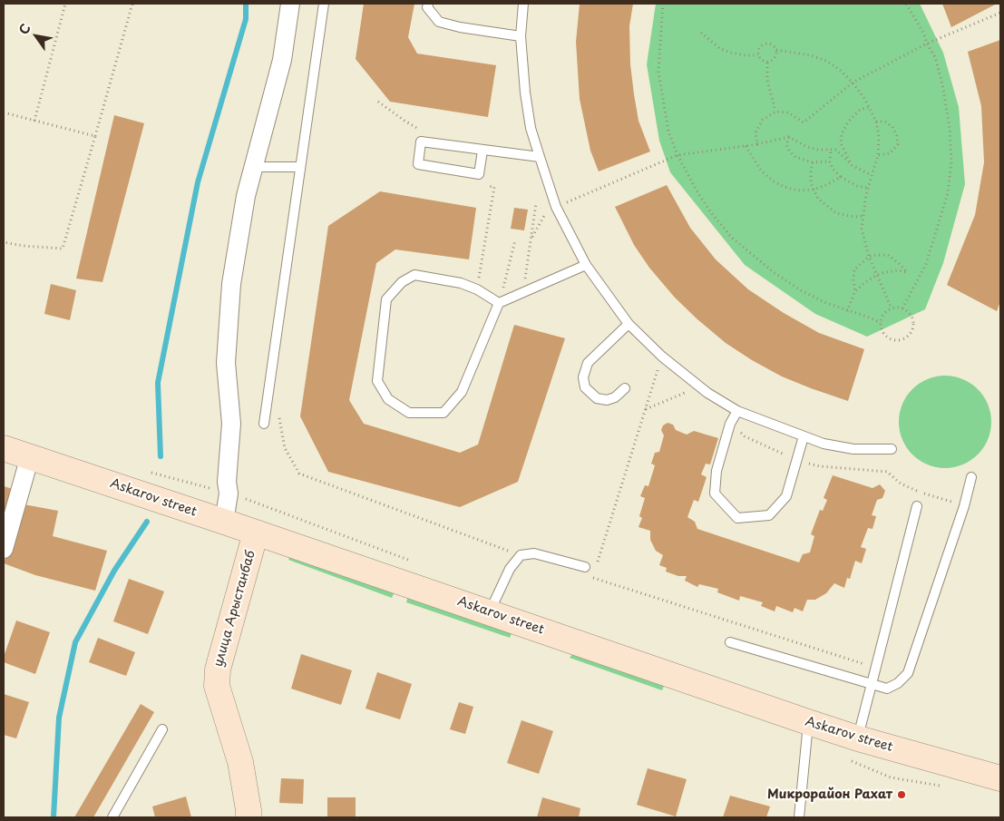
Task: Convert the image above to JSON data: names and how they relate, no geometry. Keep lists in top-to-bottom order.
{
  "streets": {
    "street": ["Askarov street", "улица Арыстанбаб"]
  },
  "crossings": [
    ["Askarov street", "улица Арыстанбаб"]
  ],
  "places": ["Микрорайон Рахат"],
  "north": "top left"
}
